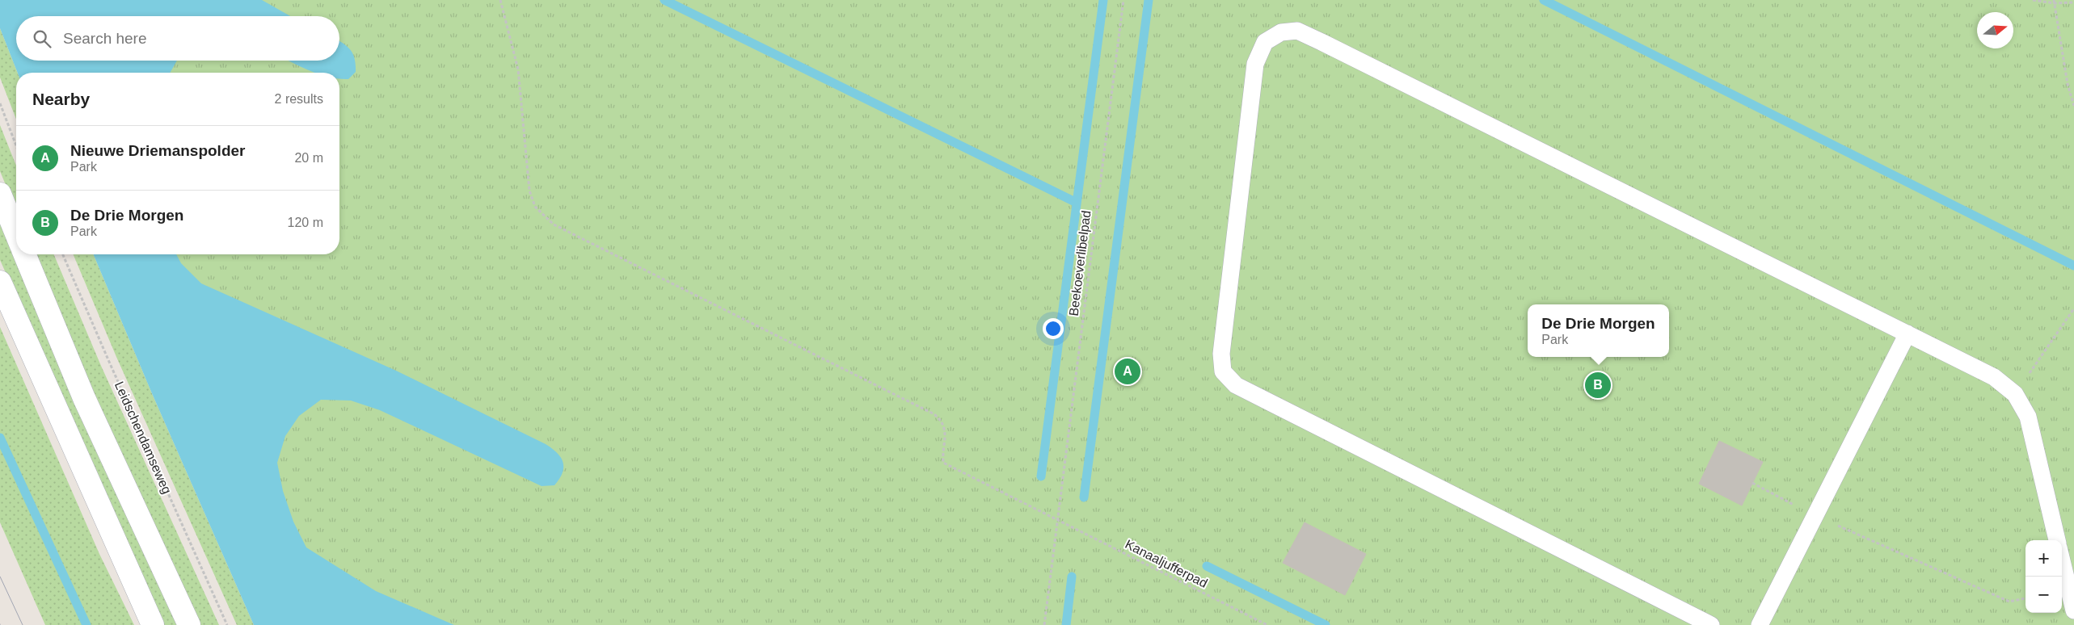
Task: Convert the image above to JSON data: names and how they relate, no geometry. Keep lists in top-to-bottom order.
{
  "streets": {
    "path": ["Beekoeverlibelpad", "Leidschendamseweg", "Kanaaljufferpad"]
  },
  "crossings": [
    ["Beekoeverlibelpad", "Kanaaljufferpad"]
  ],
  "north": "right",
  "page": {
    "search": "Search here",
    "heading": ["Nearby", "2 results"],
    "list": [
      {
        "mark": "A",
        "name": "Nieuwe Driemanspolder",
        "note": "Park",
        "value": "20 m"
      },
      {
        "mark": "B",
        "name": "De Drie Morgen",
        "note": "Park",
        "value": "120 m"
      }
    ],
    "popup": ["De Drie Morgen", "Park"],
    "pins": ["A", "B"],
    "map_buttons": ["+", "−"]
  }
}
